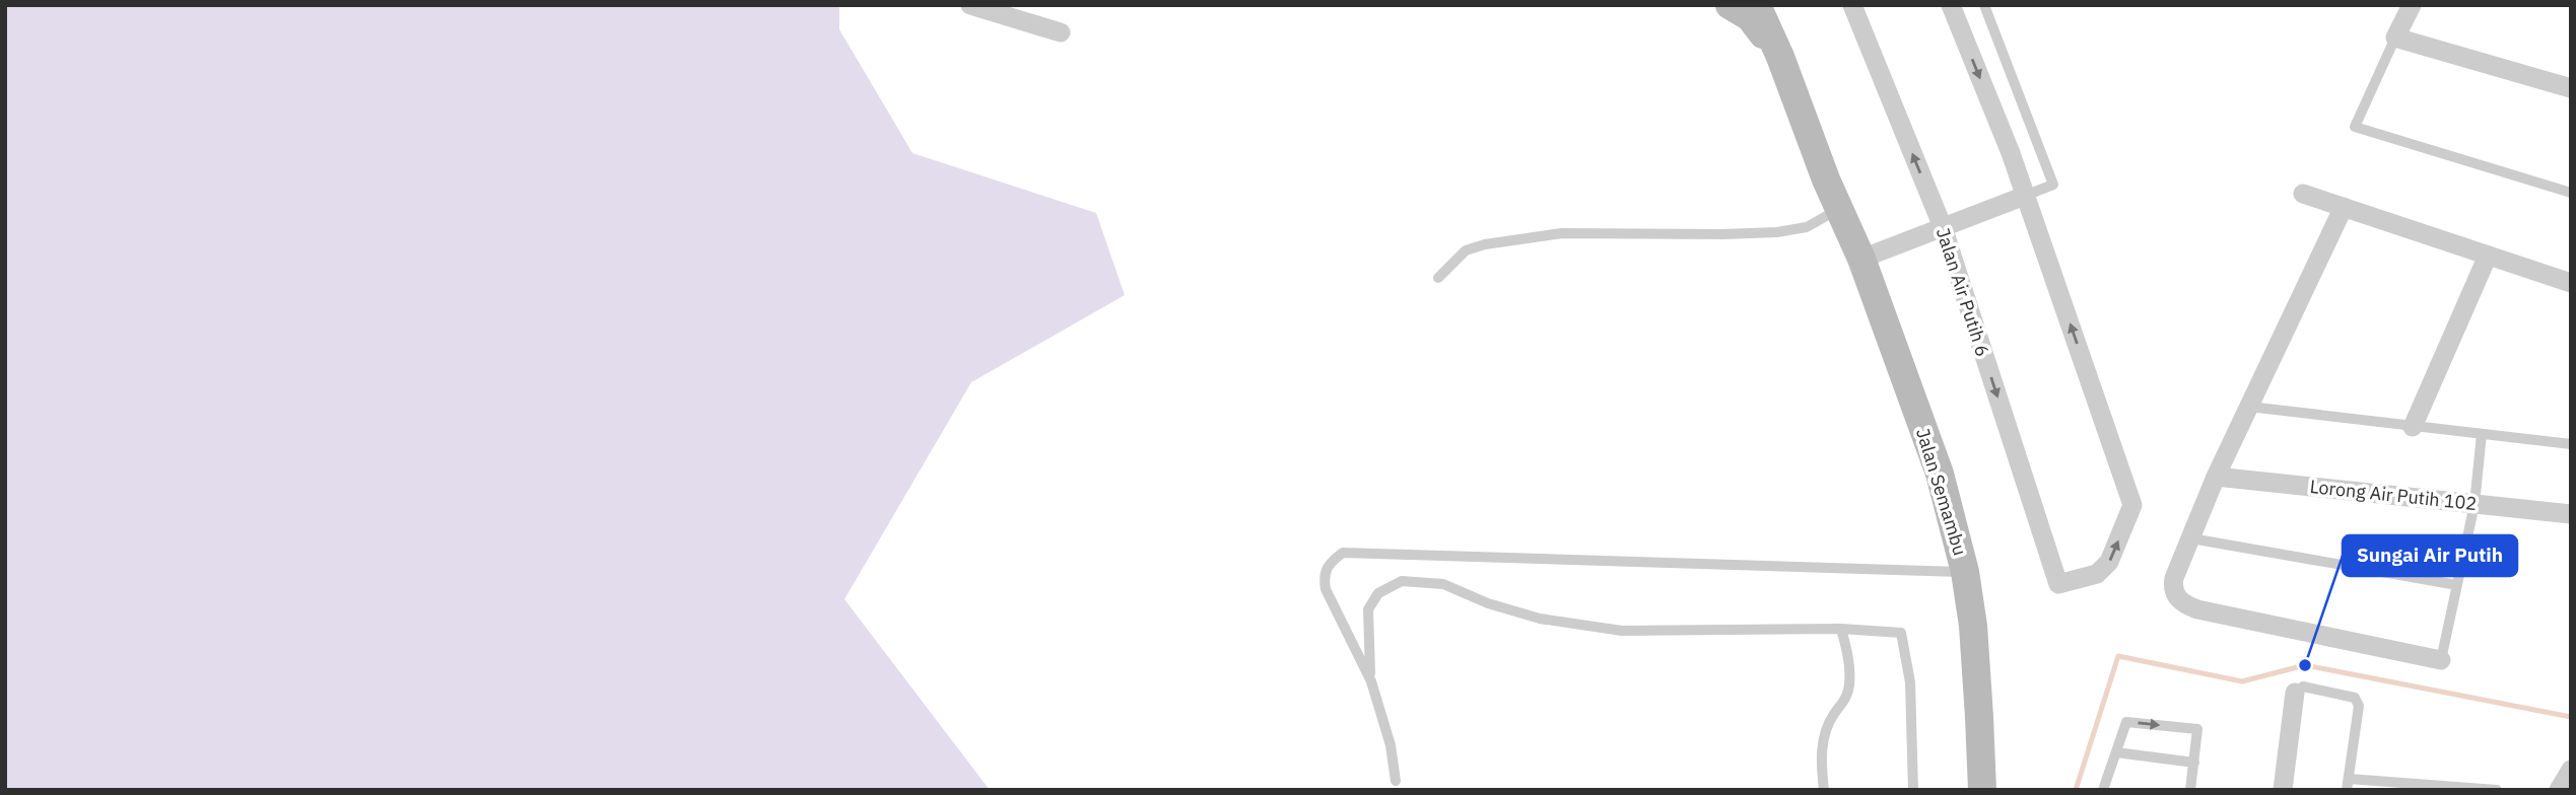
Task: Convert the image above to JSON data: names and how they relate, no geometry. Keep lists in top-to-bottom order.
{
  "streets": {
    "main road": ["Jalan Semambu"],
    "street": ["Jalan Air Putih 6", "Lorong Air Putih 102"]
  },
  "places": ["Sungai Air Putih"]
}
